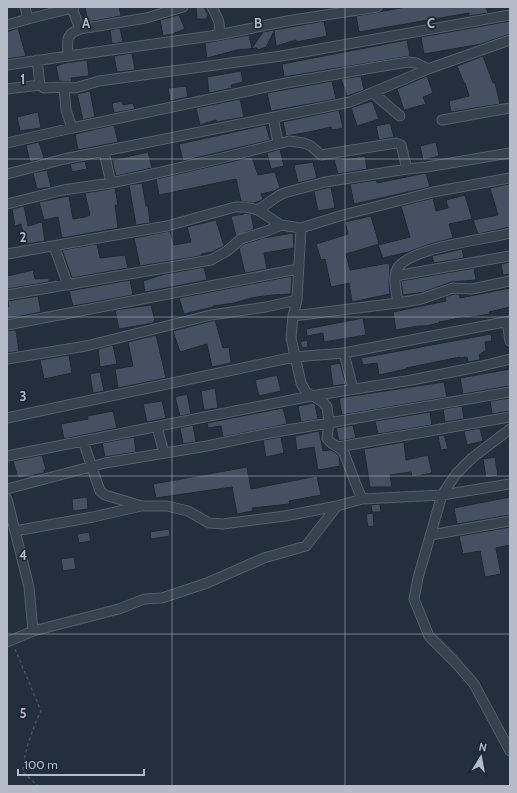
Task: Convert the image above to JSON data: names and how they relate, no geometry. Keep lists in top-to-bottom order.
{
  "scale_bar": "100 m",
  "north": "top",
  "grid": {
    "columns": ["A", "B", "C"],
    "rows": [
      "1",
      "2",
      "3",
      "4",
      "5"
    ]
  }
}
